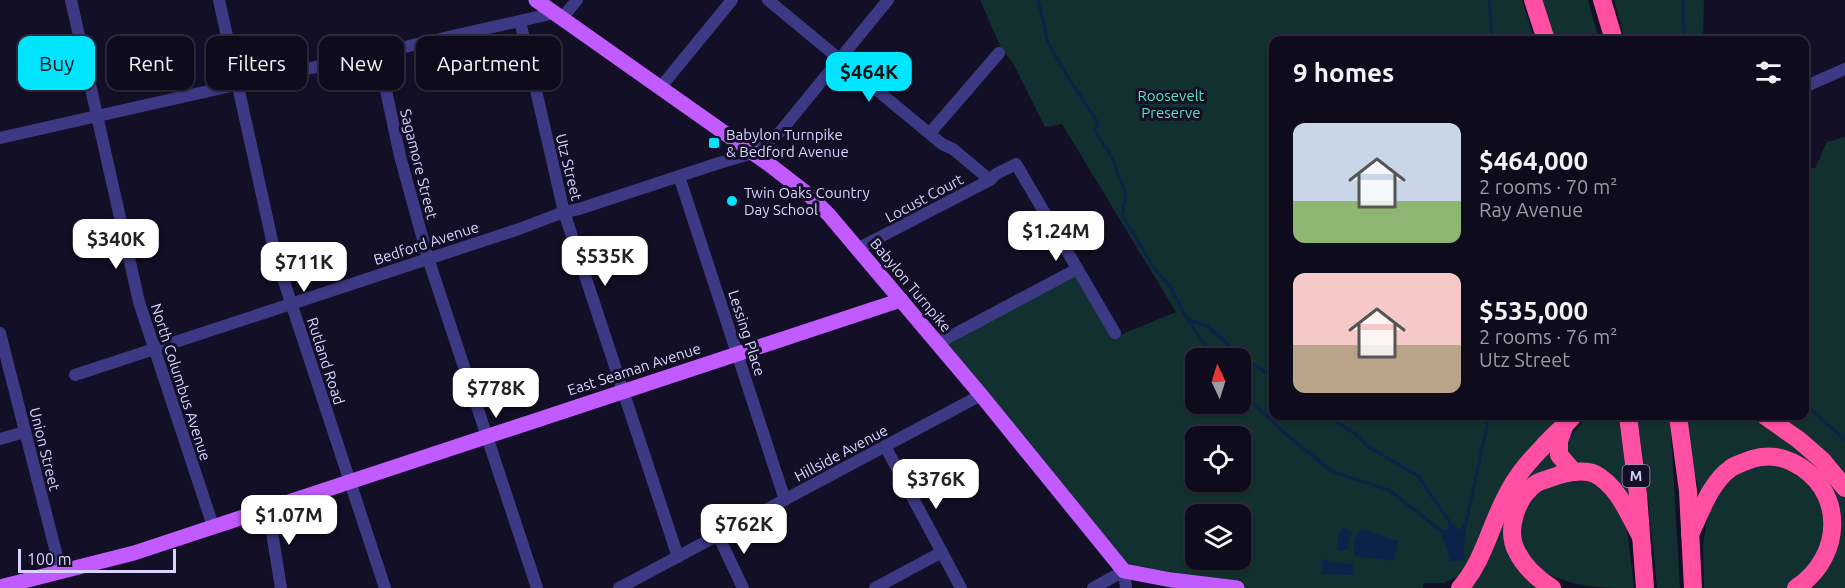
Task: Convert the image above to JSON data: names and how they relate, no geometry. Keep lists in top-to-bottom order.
{
  "streets": {
    "highway": ["M"],
    "main road": ["Babylon Turnpike", "East Seaman Avenue"],
    "street": [
      "Sagamore Street",
      "Utz Street",
      "Locust Court",
      "Bedford Avenue",
      "Lessing Place",
      "Rutland Road",
      "North Columbus Avenue",
      "Union Street",
      "Hillside Avenue"
    ]
  },
  "crossings": [
    ["Sagamore Street", "Bedford Avenue"],
    ["Sagamore Street", "East Seaman Avenue"],
    ["Utz Street", "Bedford Avenue"],
    ["Utz Street", "East Seaman Avenue"],
    ["Utz Street", "Hillside Avenue"],
    ["Locust Court", "Babylon Turnpike"],
    ["Bedford Avenue", "Babylon Turnpike"],
    ["Bedford Avenue", "Lessing Place"],
    ["Bedford Avenue", "Rutland Road"],
    ["Bedford Avenue", "North Columbus Avenue"],
    ["Babylon Turnpike", "East Seaman Avenue"],
    ["Babylon Turnpike", "Hillside Avenue"],
    ["Lessing Place", "East Seaman Avenue"],
    ["Lessing Place", "Hillside Avenue"],
    ["Rutland Road", "East Seaman Avenue"],
    ["East Seaman Avenue", "North Columbus Avenue"],
    ["East Seaman Avenue", "Union Street"]
  ],
  "parks": ["Roosevelt Preserve"],
  "places": {
    "transit": ["Babylon Turnpike & Bedford Avenue"],
    "other": ["Twin Oaks Country Day School"]
  },
  "scale_bar": "100 m",
  "north": "top",
  "page": {
    "chip": [
      "Buy",
      "Rent",
      "Filters",
      "New",
      "Apartment"
    ],
    "heading": "9 homes",
    "price": [
      "$464K",
      "$1.24M",
      "$340K",
      "$535K",
      "$711K",
      "$778K",
      "$376K",
      "$1.07M",
      "$762K"
    ],
    "list": [
      {
        "name": "$464,000",
        "note": "2 rooms · 70 m² · Ray Avenue"
      },
      {
        "name": "$535,000",
        "note": "2 rooms · 76 m² · Utz Street"
      }
    ],
    "scale": "100 m"
  }
}
